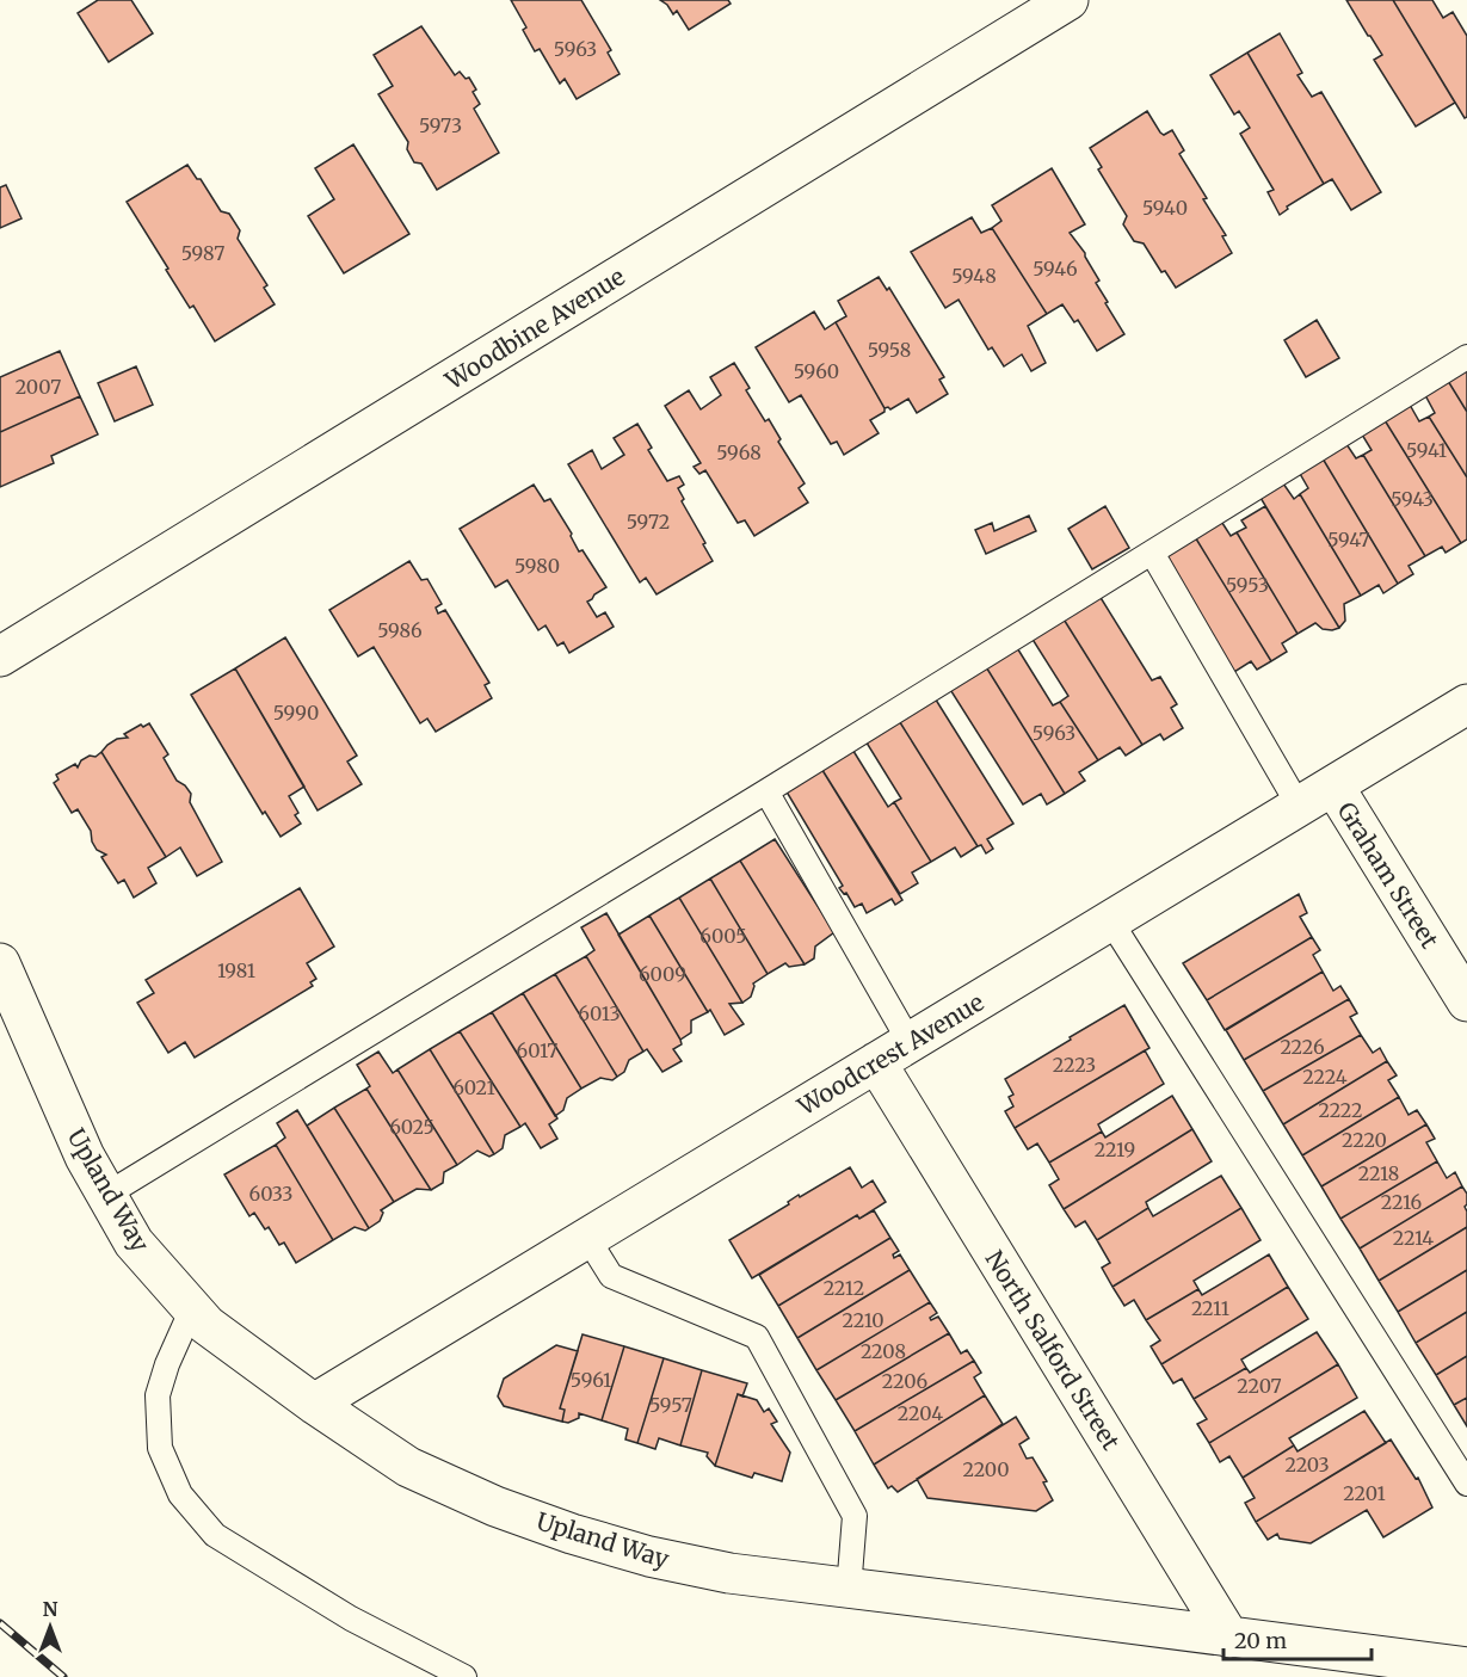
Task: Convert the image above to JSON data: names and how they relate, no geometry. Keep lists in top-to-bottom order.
{
  "streets": {
    "street": [
      "Woodbine Avenue",
      "Graham Street",
      "Woodcrest Avenue",
      "Upland Way",
      "North Salford Street"
    ]
  },
  "crossings": [
    ["Graham Street", "Woodcrest Avenue"],
    ["Woodcrest Avenue", "Upland Way"],
    ["Woodcrest Avenue", "North Salford Street"],
    ["Upland Way", "North Salford Street"]
  ],
  "house_numbers": [
    "5963",
    "5973",
    "5940",
    "5987",
    "5946",
    "5948",
    "5958",
    "5960",
    "2007",
    "5941",
    "5968",
    "5943",
    "5972",
    "5947",
    "5980",
    "5953",
    "5986",
    "5990",
    "5963",
    "6005",
    "1981",
    "6009",
    "6013",
    "2226",
    "6017",
    "2223",
    "2224",
    "6021",
    "2222",
    "6025",
    "2220",
    "2219",
    "2218",
    "6033",
    "2216",
    "2214",
    "2212",
    "2211",
    "2210",
    "2208",
    "5961",
    "2206",
    "2207",
    "5957",
    "2204",
    "2203",
    "2200",
    "2201"
  ],
  "scale_bar": "20 m",
  "north": "top"
}
